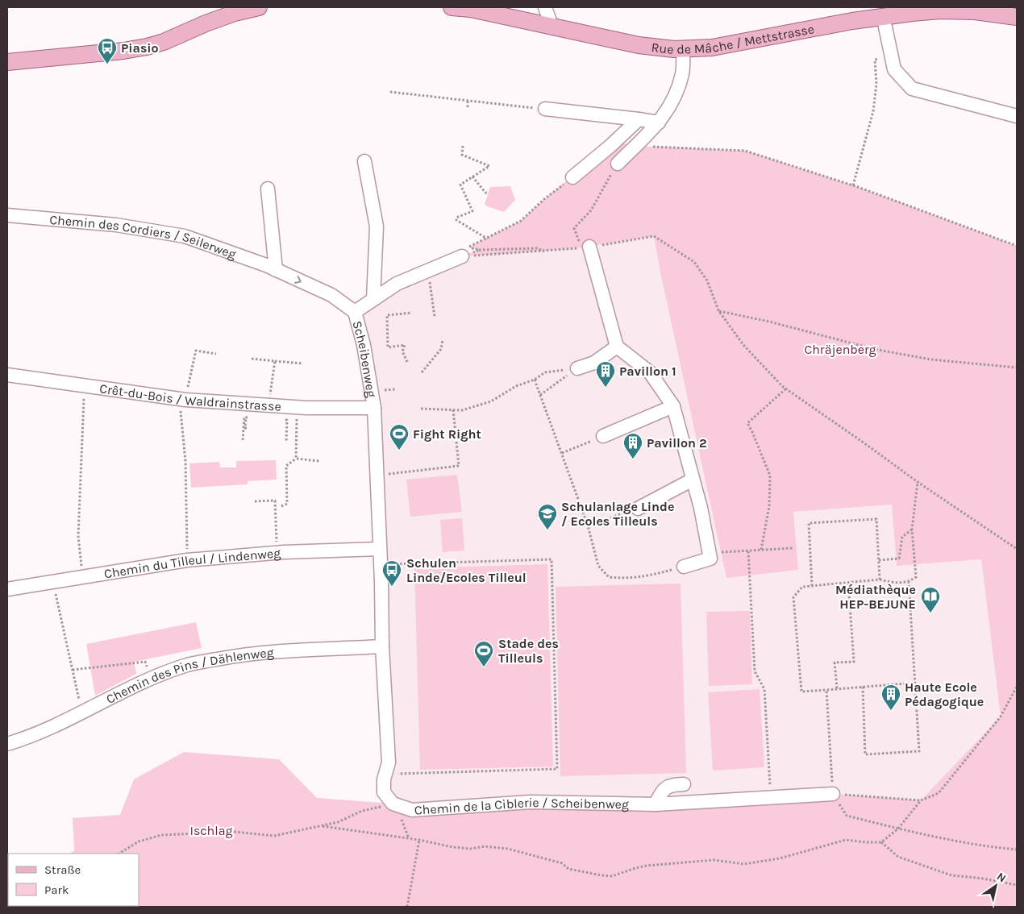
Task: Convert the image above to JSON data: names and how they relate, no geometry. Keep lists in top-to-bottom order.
{
  "streets": {
    "main road": ["Rue de Mâche / Mettstrasse"],
    "street": [
      "Chemin des Cordiers / Seilerweg",
      "Scheibenweg",
      "Crêt-du-Bois / Waldrainstrasse",
      "Chemin du Tilleul / Lindenweg",
      "Chemin des Pins / Dählenweg",
      "Chemin de la Ciblerie / Scheibenweg"
    ]
  },
  "crossings": [
    ["Chemin des Cordiers / Seilerweg", "Scheibenweg"],
    ["Scheibenweg", "Crêt-du-Bois / Waldrainstrasse"]
  ],
  "parks": ["Chräjenberg", "Ischlag"],
  "places": {
    "bus stop": ["Piasio", "Schulen Linde/Ecoles Tilleul"],
    "building": ["Pavillon 1", "Pavillon 2", "Haute Ecole Pédagogique"],
    "sports": ["Fight Right", "Stade des Tilleuls"],
    "school or university": ["Schulanlage Linde / Ecoles Tilleuls"],
    "library": ["Médiathèque HEP-BEJUNE"]
  },
  "legend": ["Straße", "Park"],
  "north": "top right"
}
